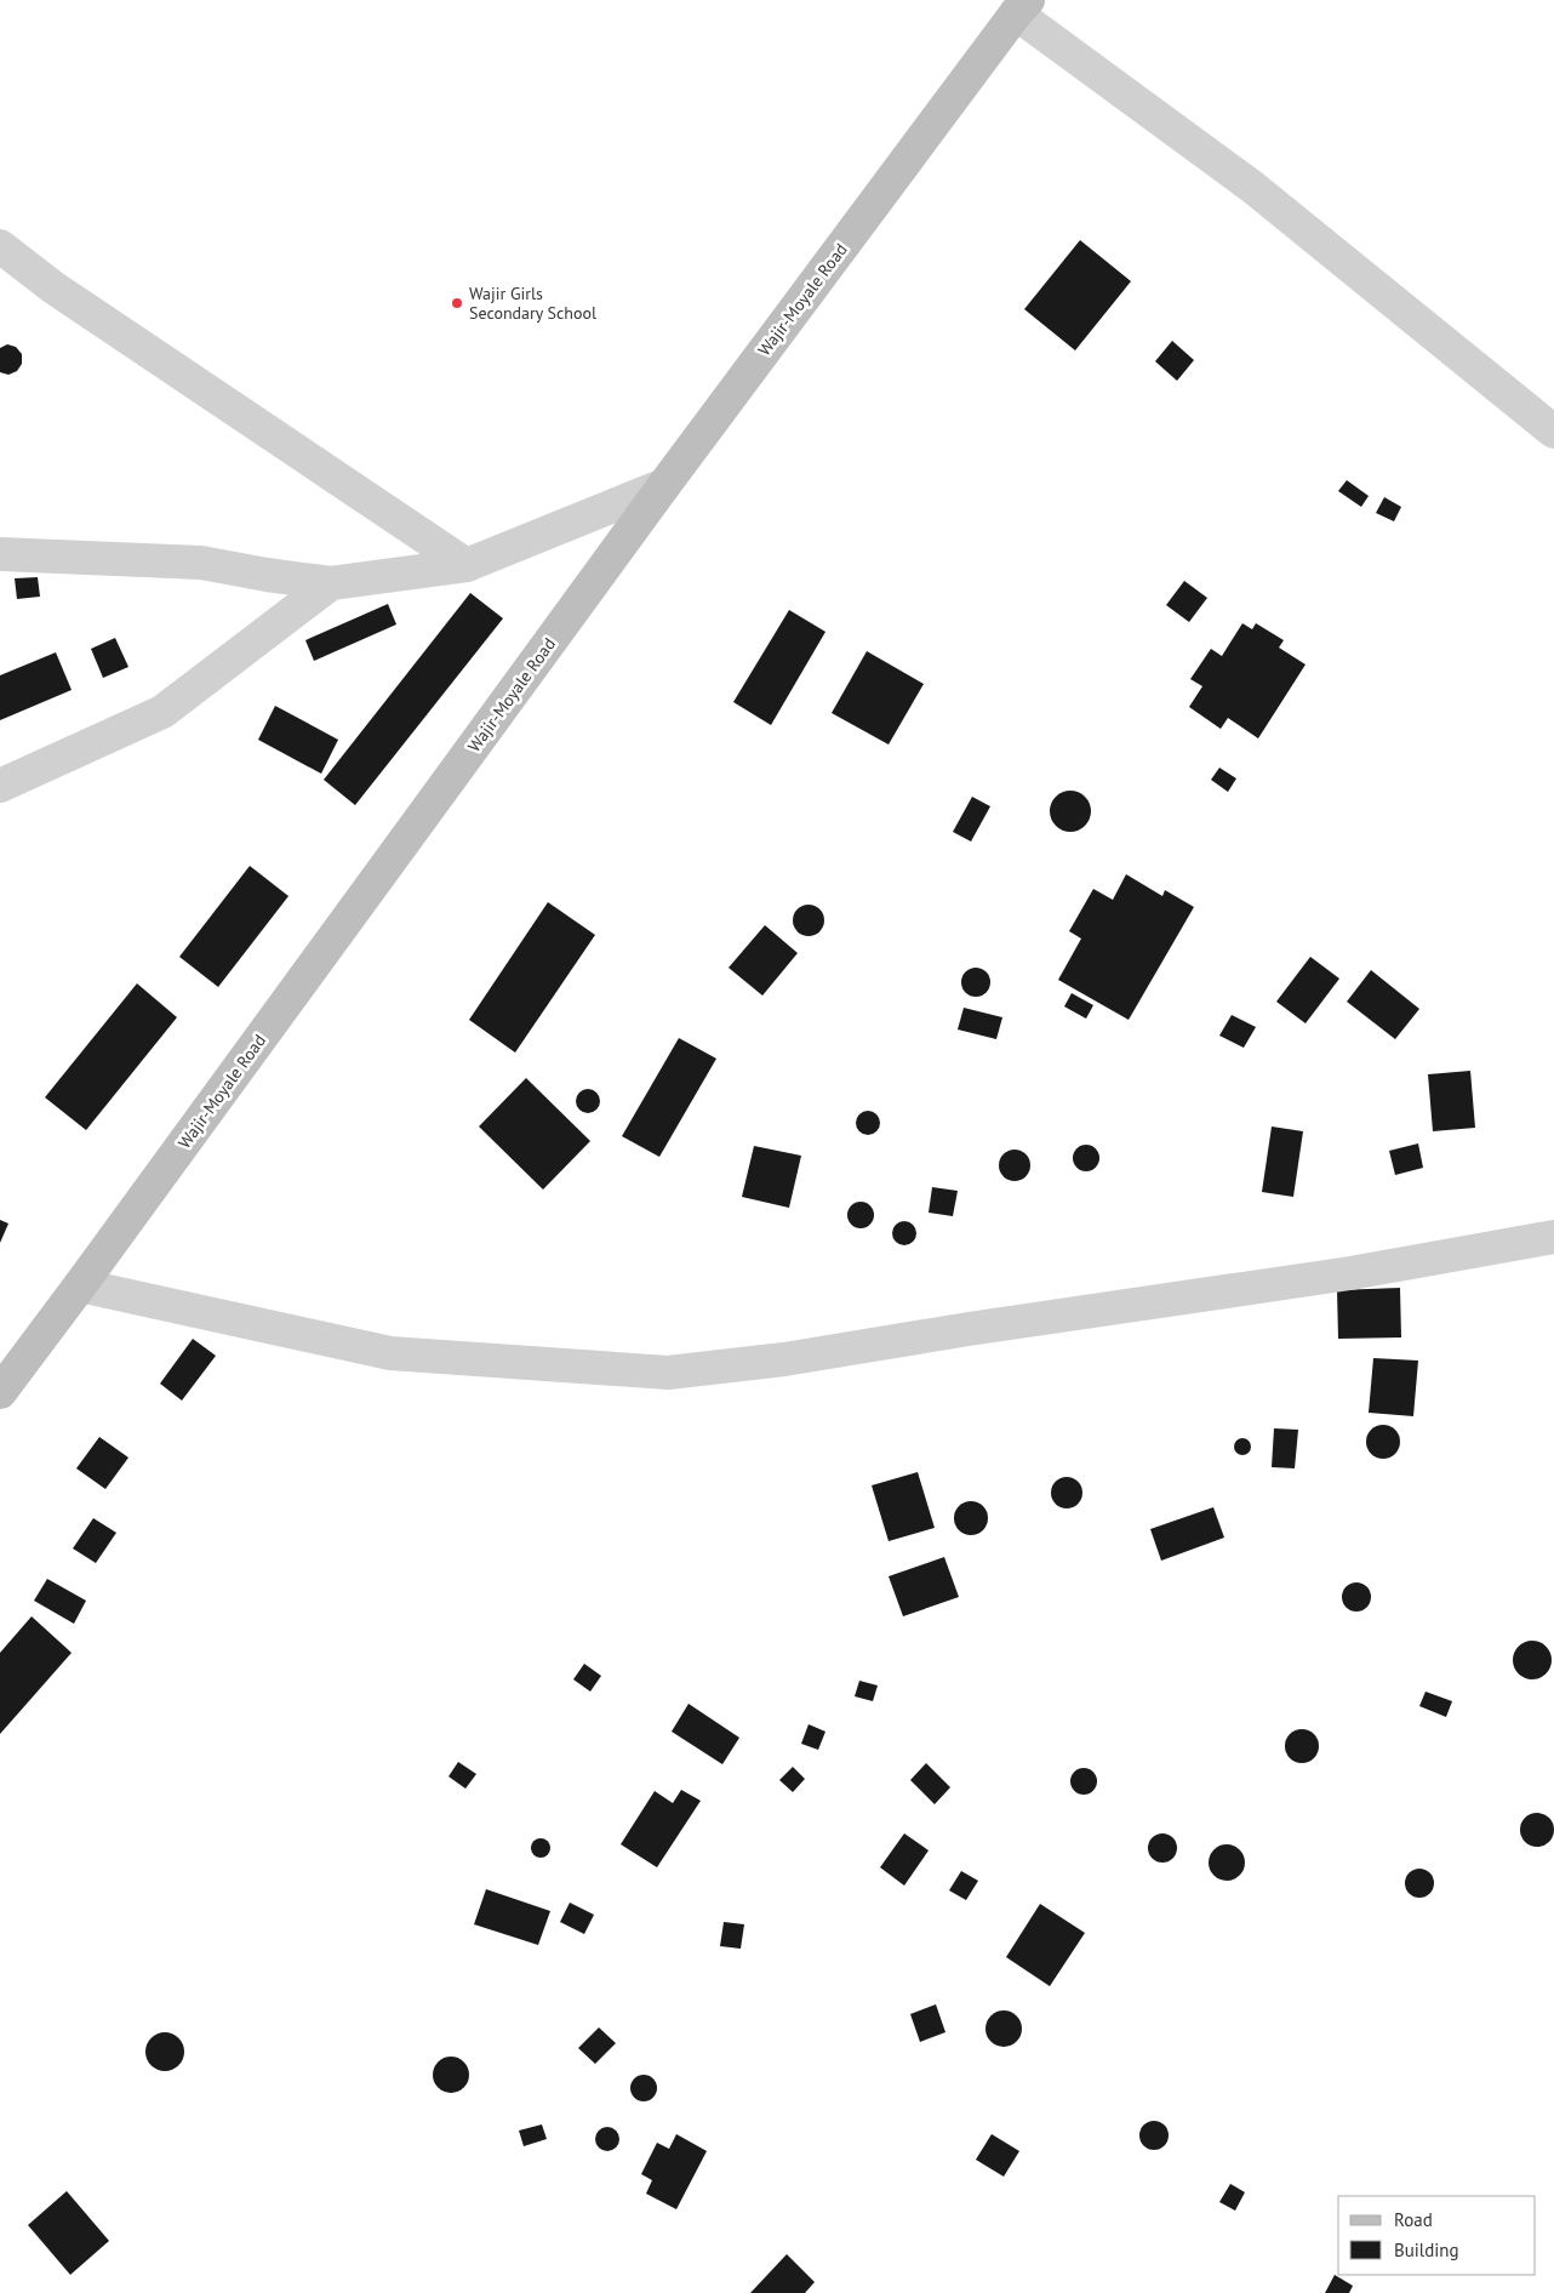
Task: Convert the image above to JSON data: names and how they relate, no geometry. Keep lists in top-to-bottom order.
{
  "streets": {
    "main road": ["Wajir-Moyale Road"]
  },
  "places": ["Wajir Girls Secondary School"],
  "legend": ["Road", "Building"]
}
